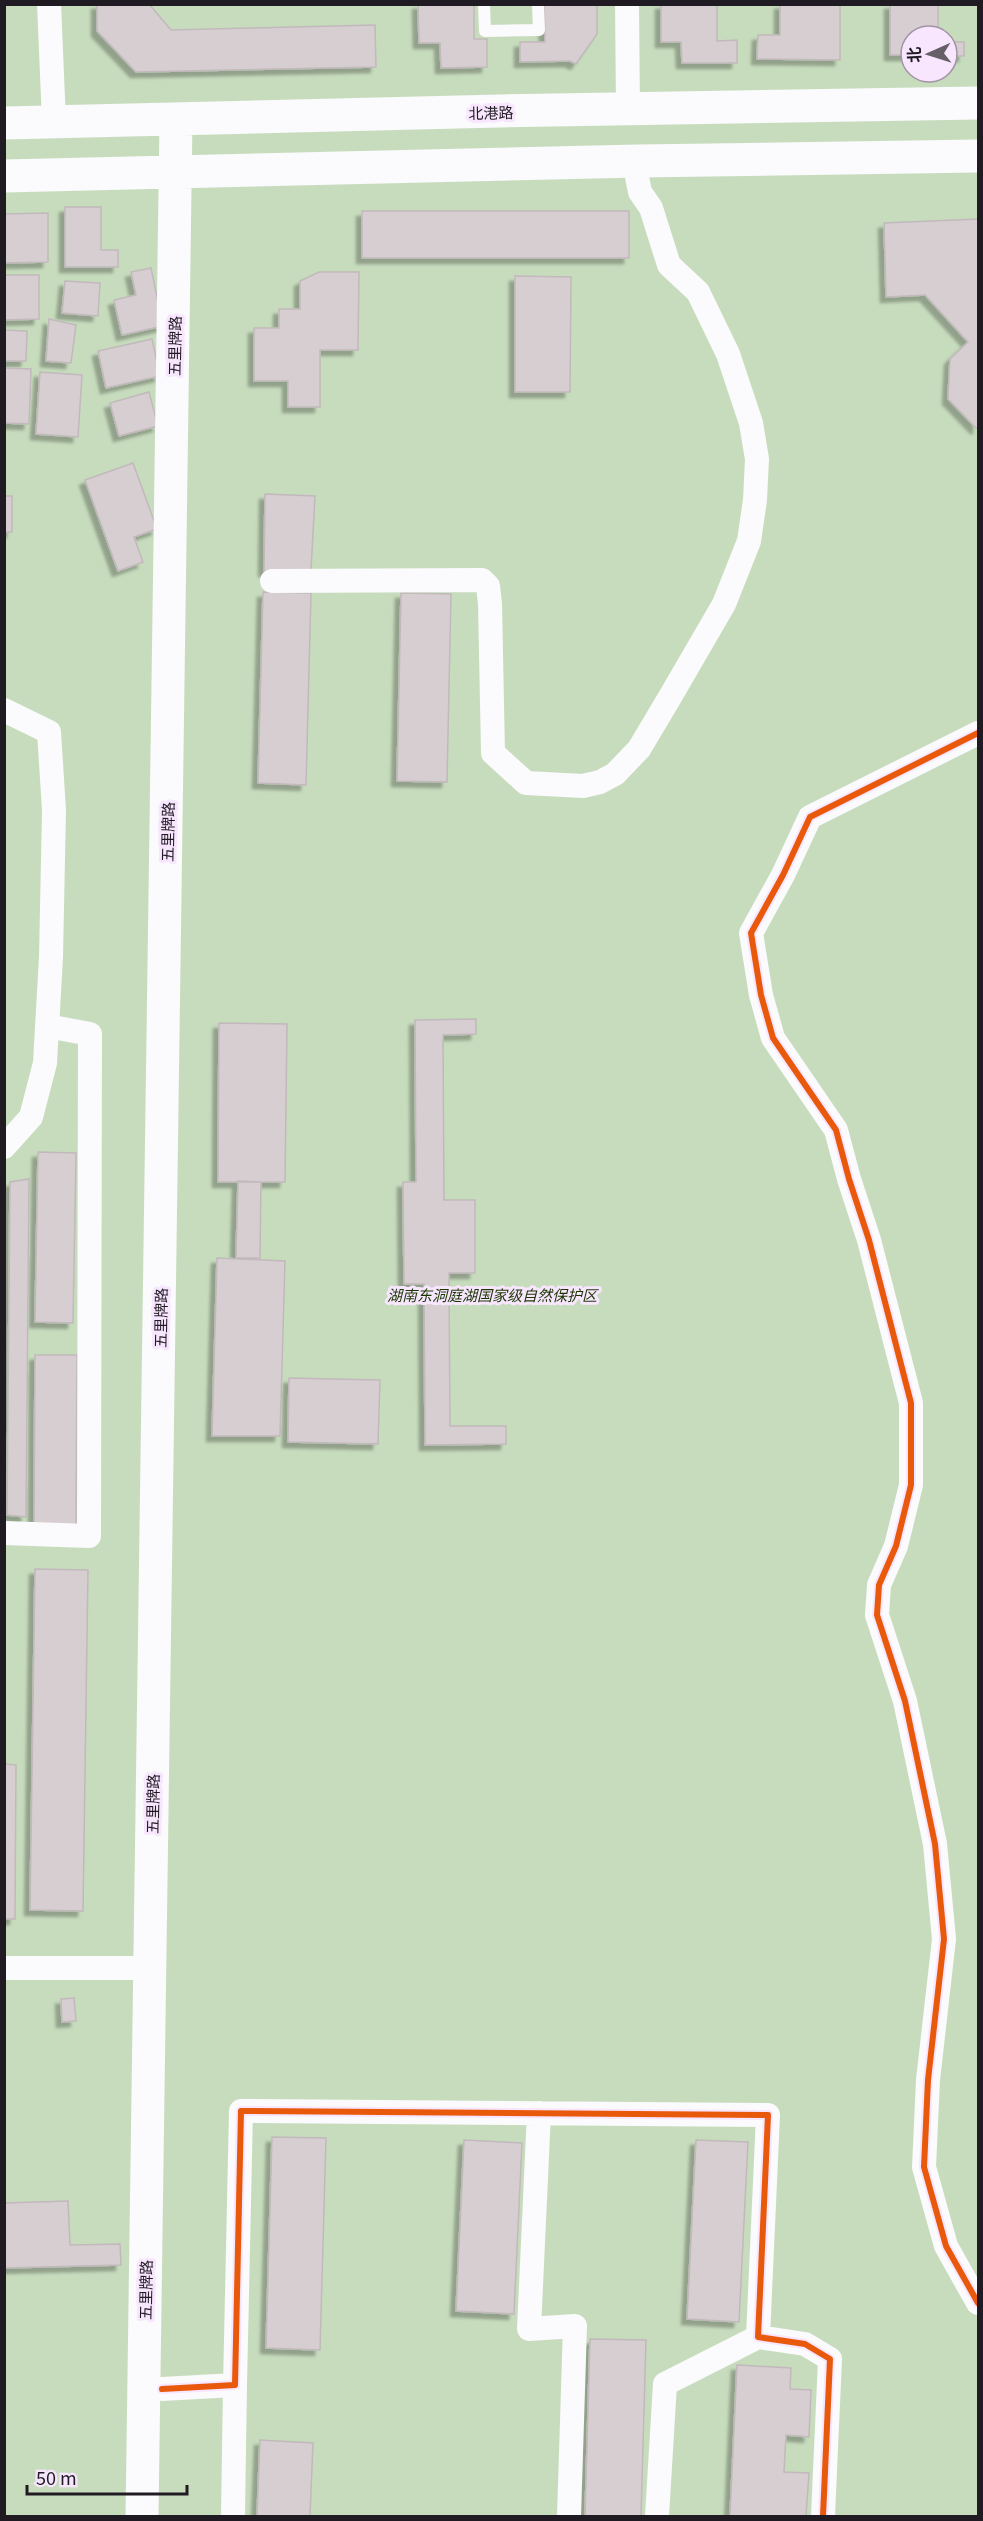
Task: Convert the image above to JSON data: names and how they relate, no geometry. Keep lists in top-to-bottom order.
{
  "streets": {
    "main road": ["北港路", "五里牌路"]
  },
  "crossings": [
    ["北港路", "五里牌路"]
  ],
  "parks": ["湖南东洞庭湖国家级自然保护区"],
  "scale_bar": "50 m",
  "north": "left"
}
